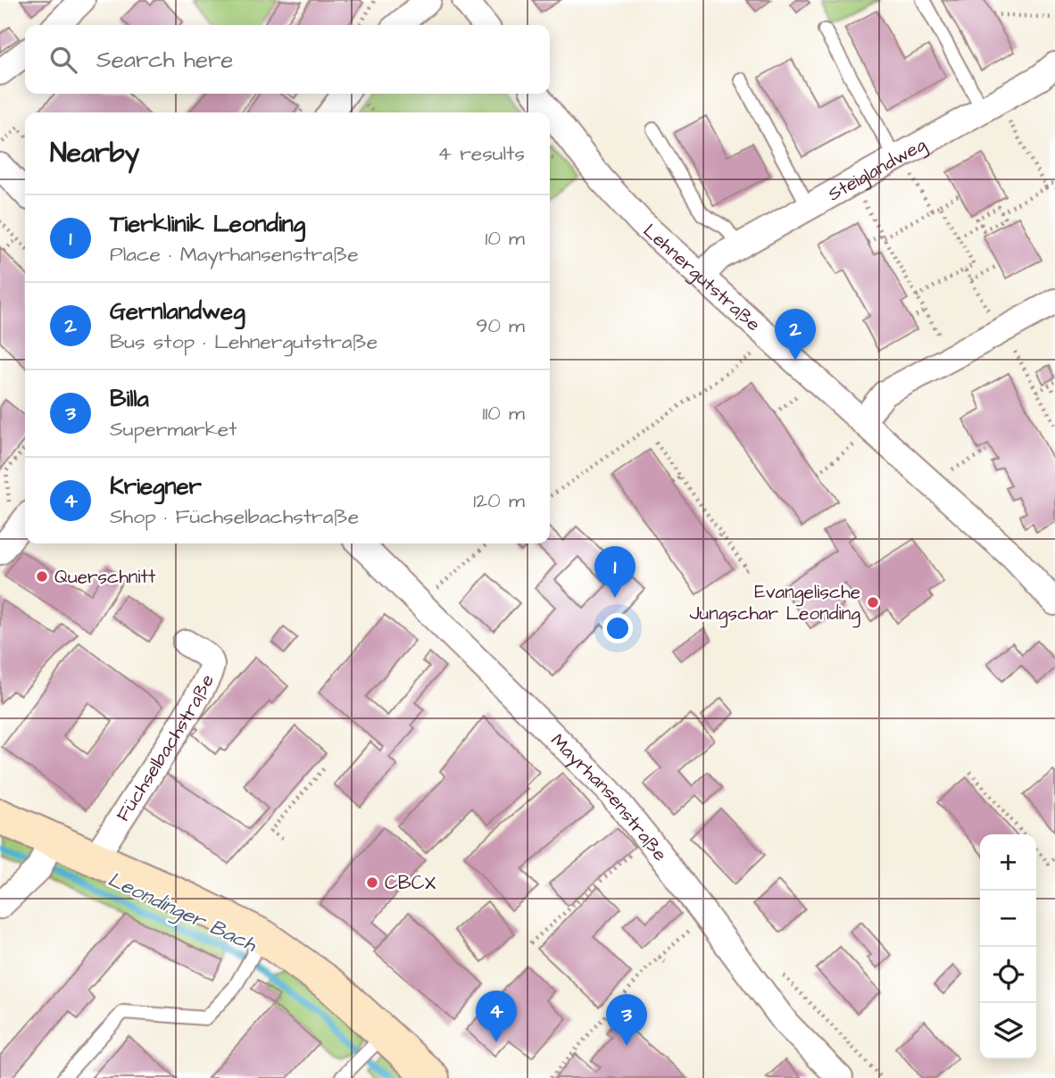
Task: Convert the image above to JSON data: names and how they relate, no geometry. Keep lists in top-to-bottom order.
{
  "streets": {
    "street": [
      "Steiglandweg",
      "Lehnergutstraße",
      "Füchselbachstraße",
      "Mayrhansenstraße"
    ]
  },
  "crossings": [
    ["Steiglandweg", "Lehnergutstraße"]
  ],
  "water": ["Leondinger Bach"],
  "places": ["Querschnitt", "Evangelische Jungschar Leonding", "CBCX"],
  "page": {
    "search": "Search here",
    "heading": ["Nearby", "4 results"],
    "list": [
      {
        "mark": "1",
        "name": "Tierklinik Leonding",
        "note": "Place · Mayrhansenstraße",
        "value": "10 m"
      },
      {
        "mark": "2",
        "name": "Gernlandweg",
        "note": "Bus stop · Lehnergutstraße",
        "value": "90 m"
      },
      {
        "mark": "3",
        "name": "Billa",
        "note": "Supermarket",
        "value": "110 m"
      },
      {
        "mark": "4",
        "name": "Kriegner",
        "note": "Shop · Füchselbachstraße",
        "value": "120 m"
      }
    ],
    "pins": [
      "2",
      "1",
      "4",
      "3"
    ],
    "map_buttons": ["+", "−"]
  }
}
